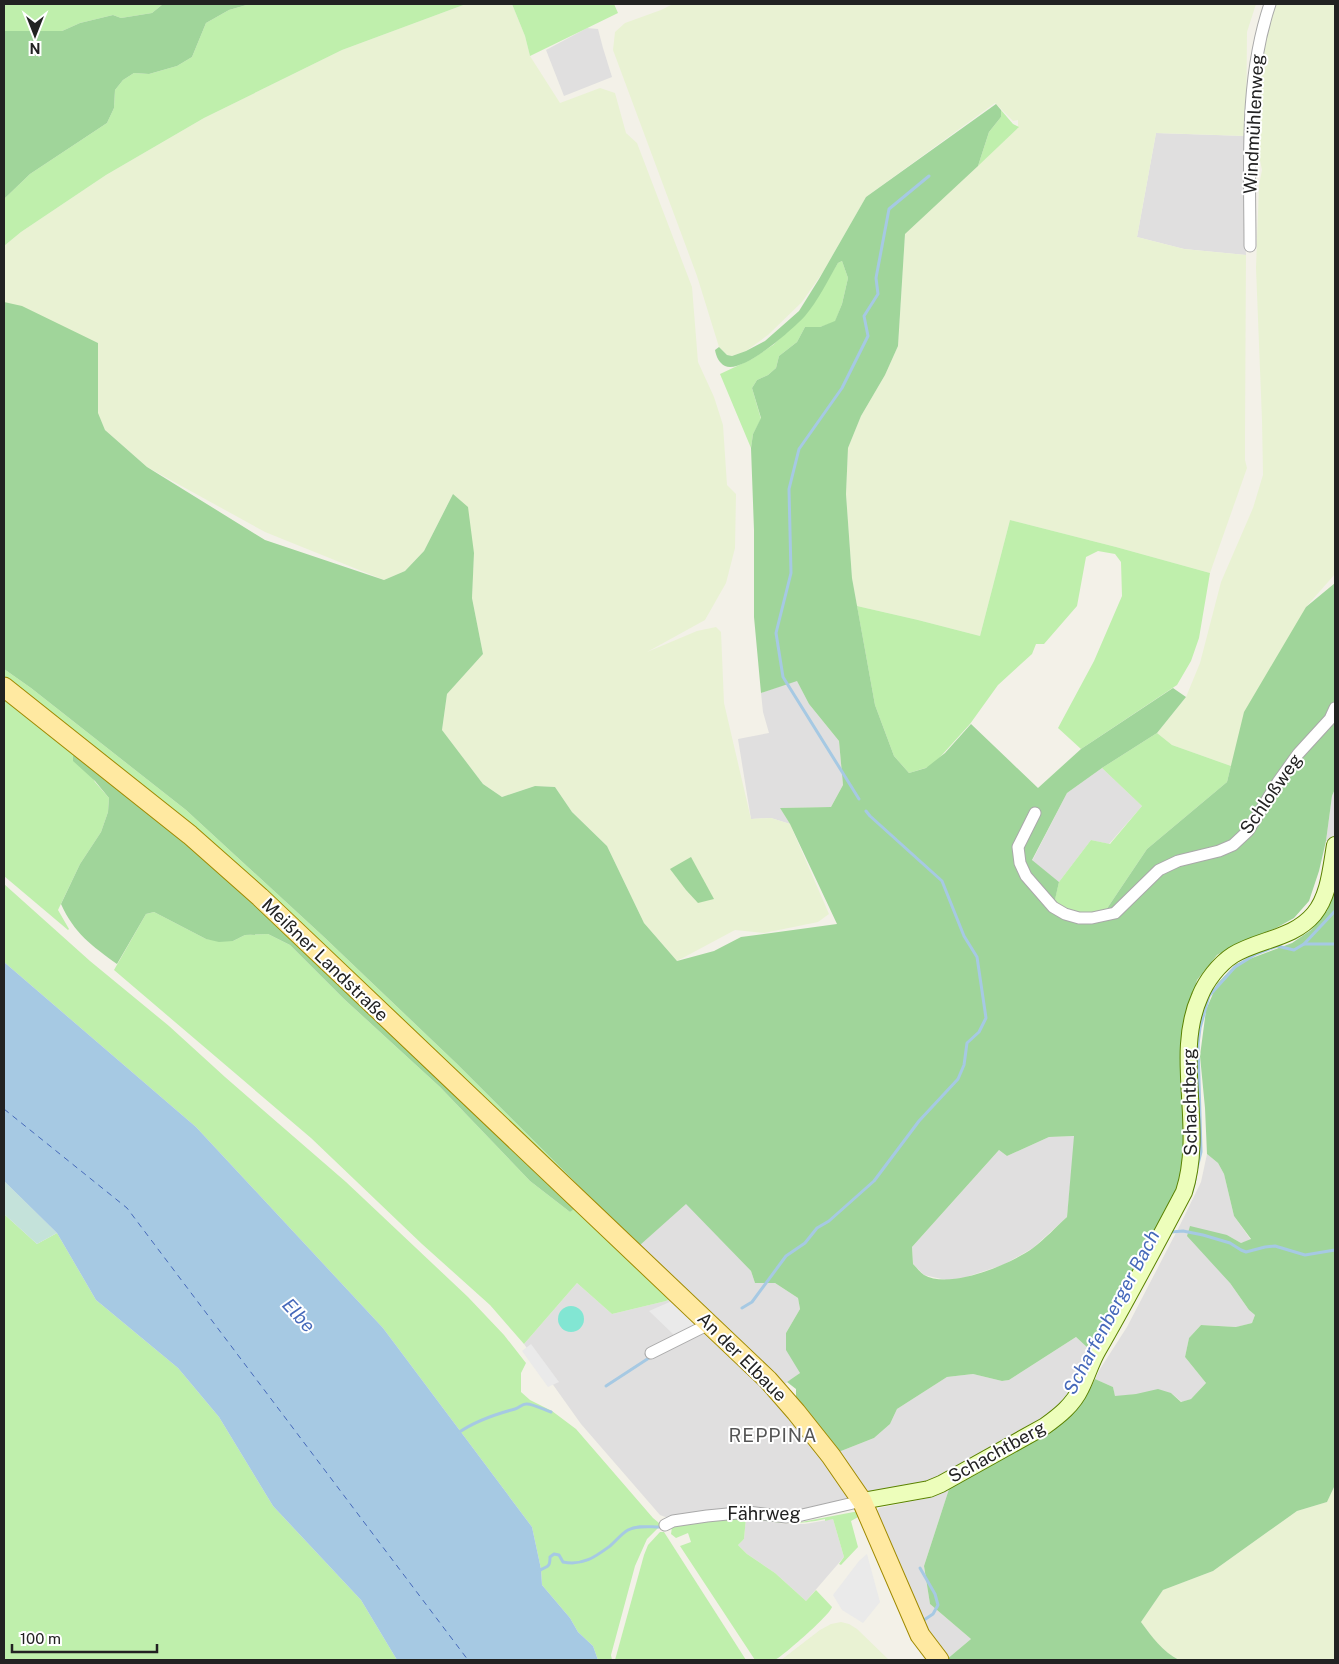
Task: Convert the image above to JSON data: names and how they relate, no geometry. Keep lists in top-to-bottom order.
{
  "streets": {
    "main road": ["Meißner Landstraße", "An der Elbaue"],
    "street": [
      "Windmühlenweg",
      "Schloßweg",
      "Schachtberg",
      "Fährweg"
    ]
  },
  "crossings": [
    ["Meißner Landstraße", "An der Elbaue"],
    ["Schachtberg", "An der Elbaue"],
    ["Schachtberg", "Fährweg"],
    ["An der Elbaue", "Fährweg"]
  ],
  "districts": ["REPPINA"],
  "water": ["Scharfenberger Bach", "Elbe"],
  "scale_bar": "100 m",
  "north": "bottom"
}
